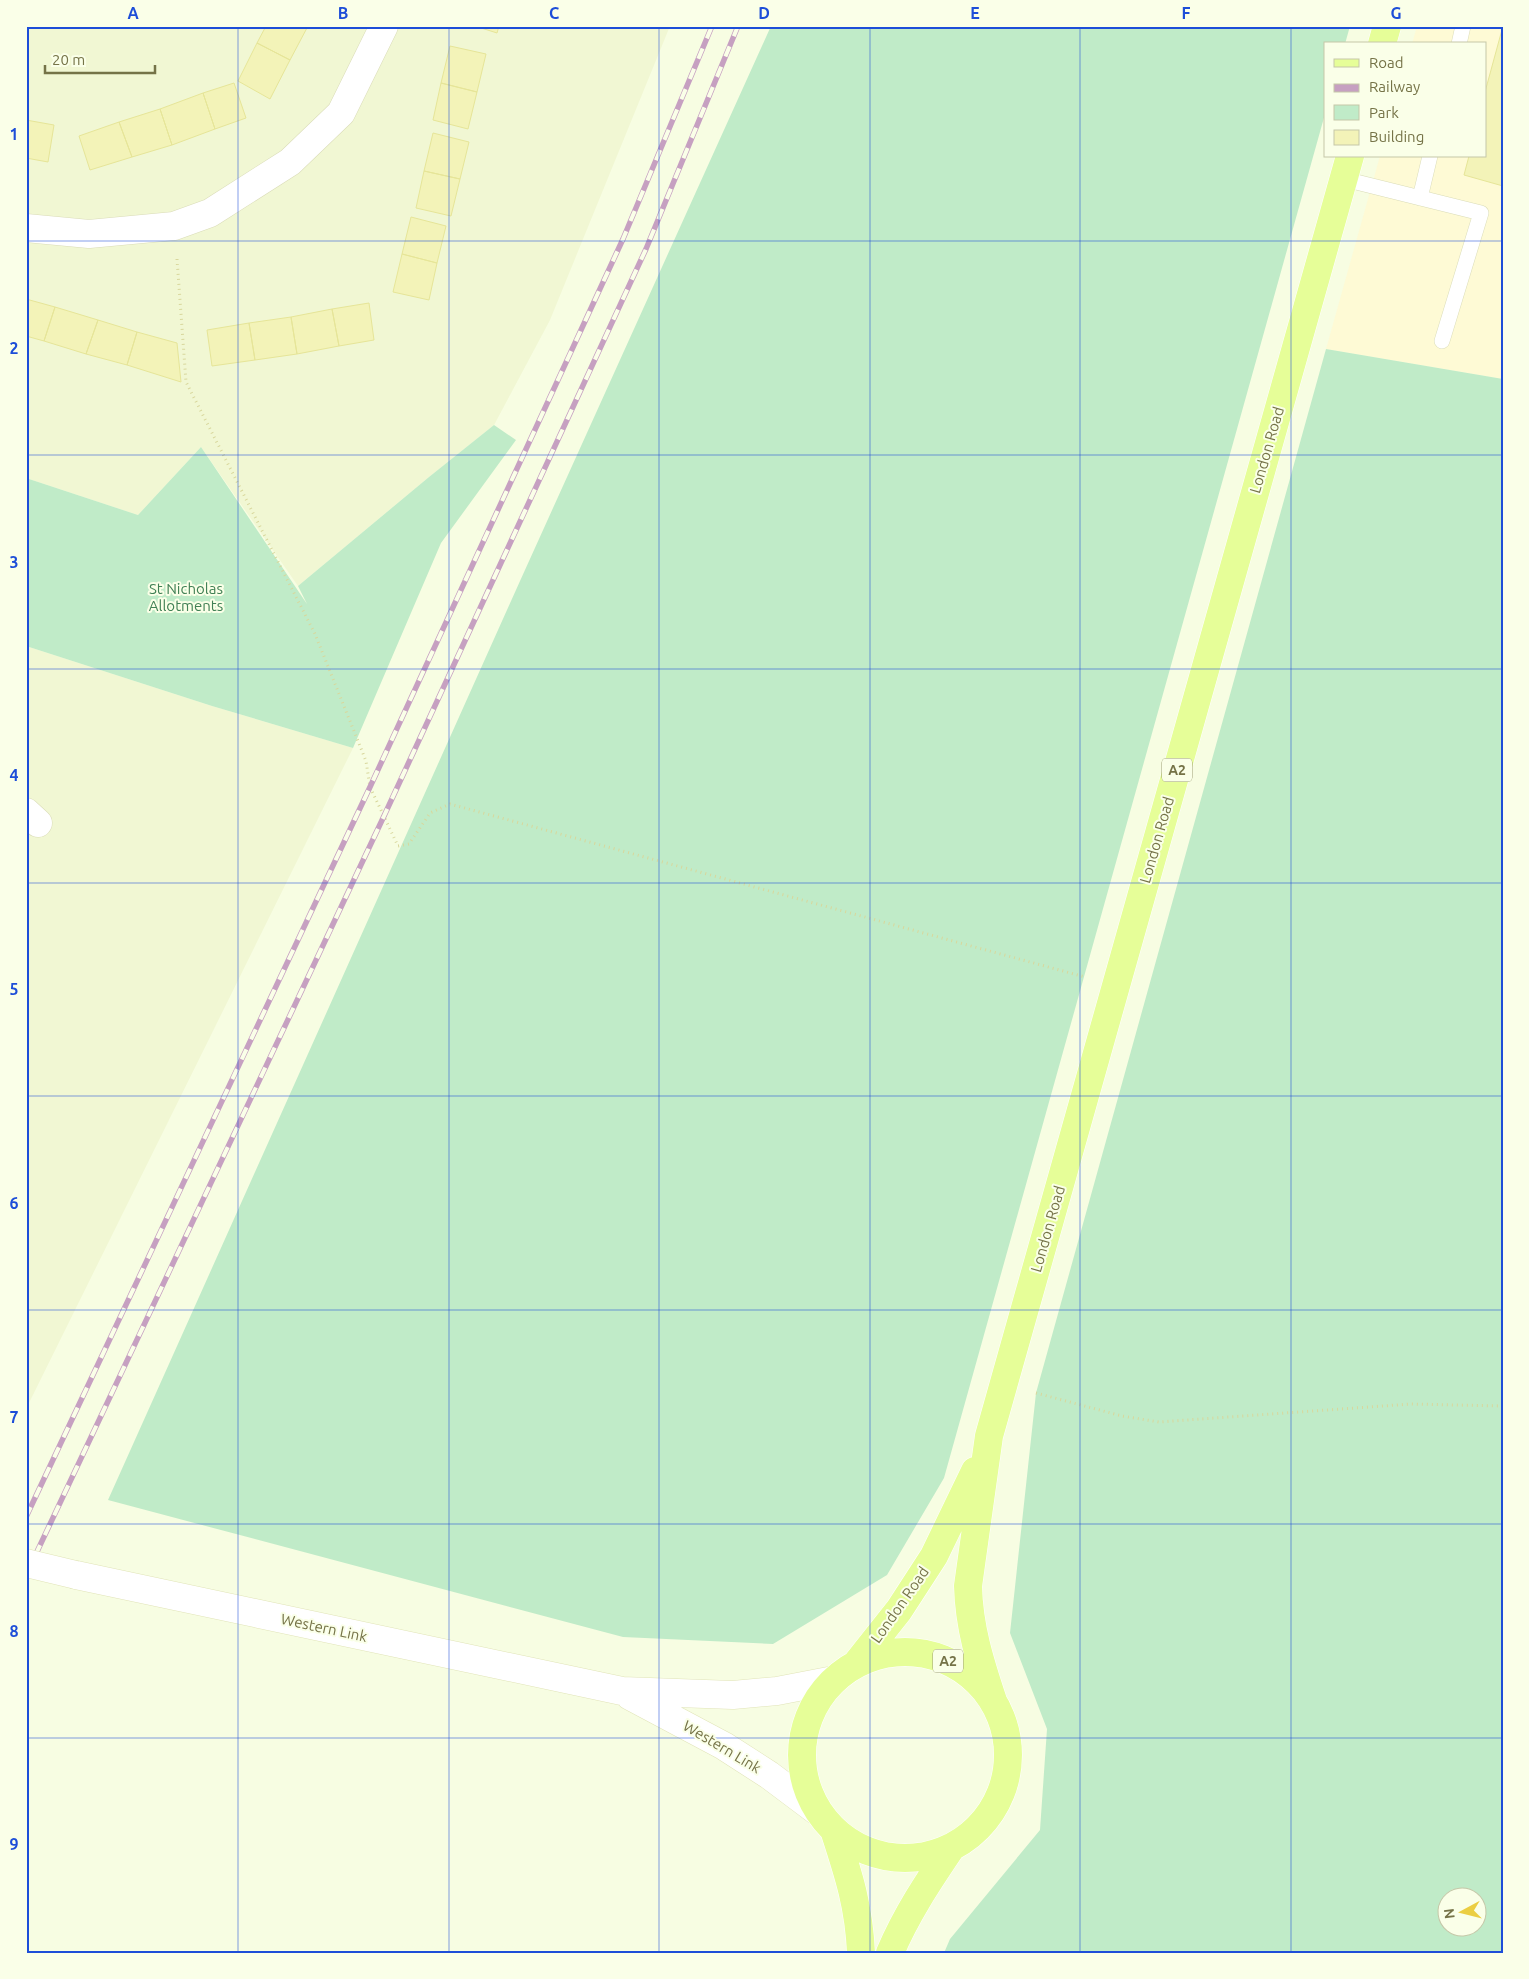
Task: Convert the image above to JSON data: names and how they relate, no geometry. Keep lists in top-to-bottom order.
{
  "streets": {
    "main road": ["London Road", "A2", "Western Link"]
  },
  "crossings": [
    ["London Road", "Western Link"]
  ],
  "parks": ["St Nicholas Allotments"],
  "legend": [
    "Road",
    "Railway",
    "Park",
    "Building"
  ],
  "scale_bar": "20 m",
  "north": "left",
  "grid": {
    "columns": [
      "A",
      "B",
      "C",
      "D",
      "E",
      "F",
      "G"
    ],
    "rows": [
      "1",
      "2",
      "3",
      "4",
      "5",
      "6",
      "7",
      "8",
      "9"
    ]
  }
}
